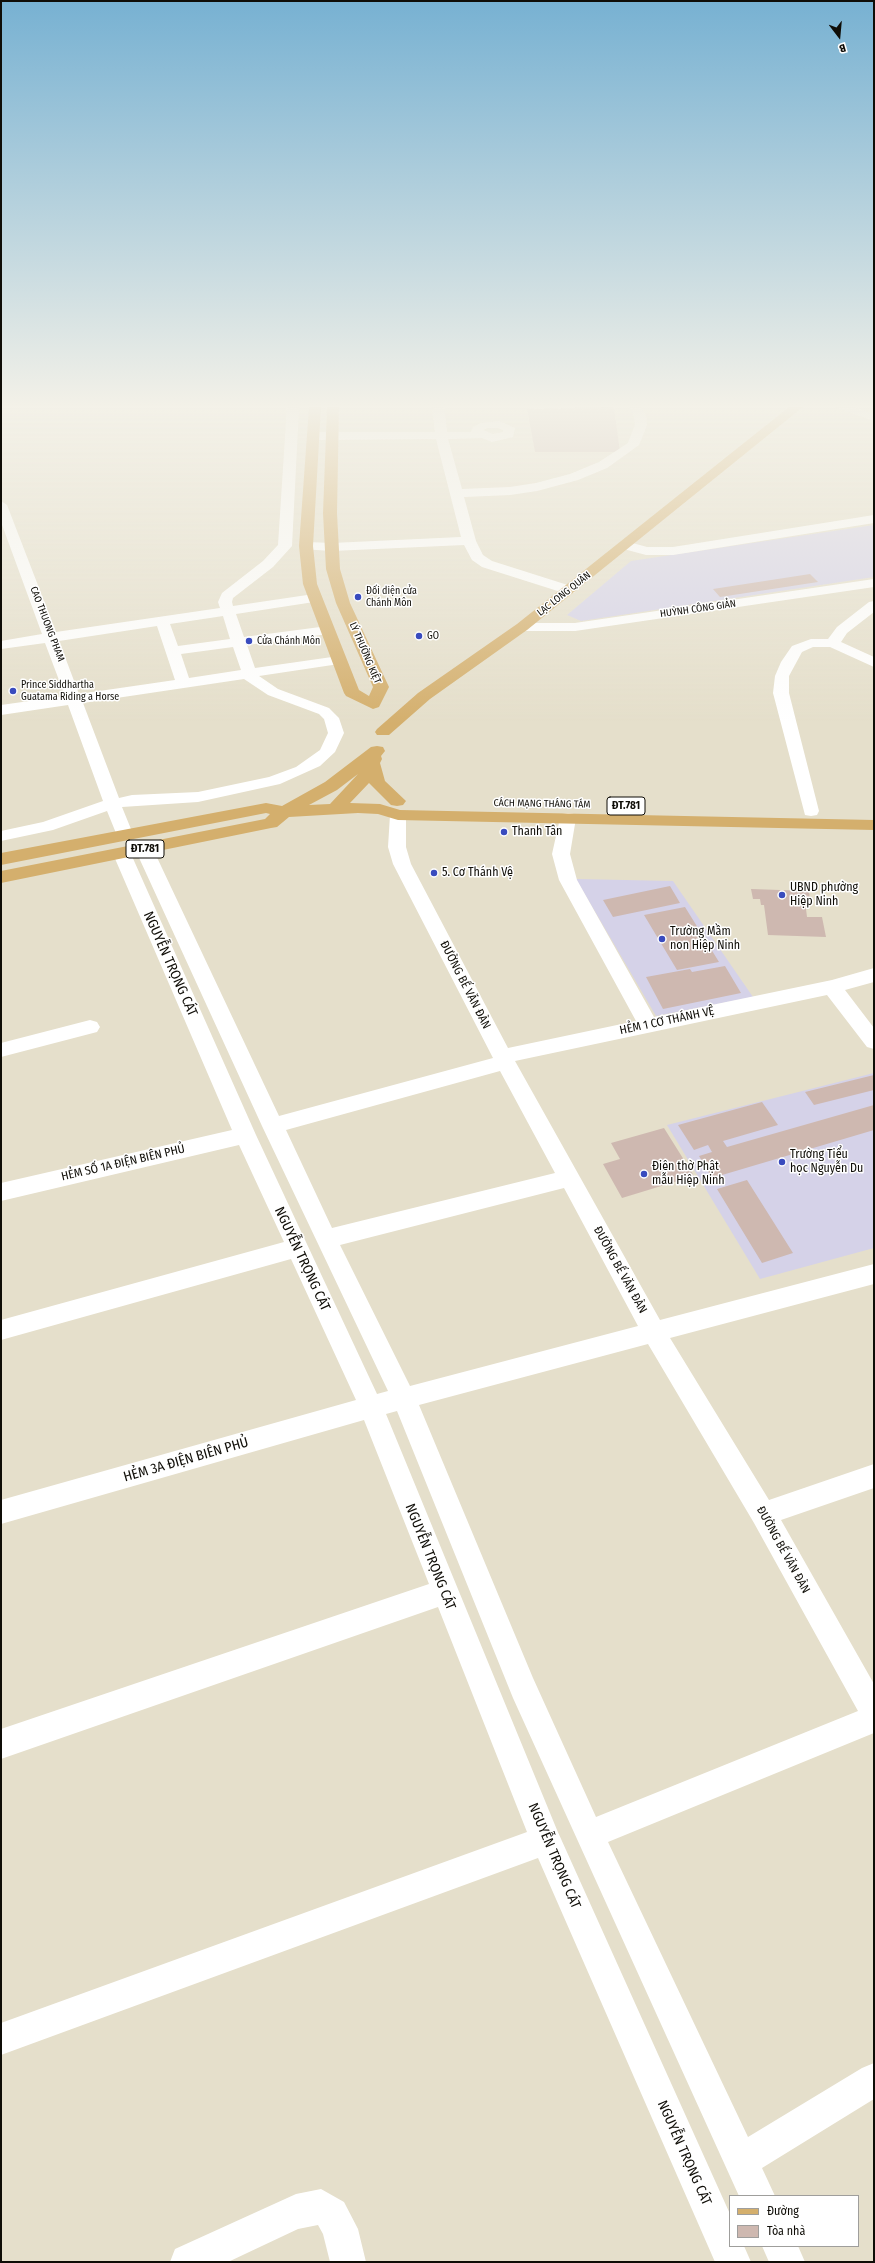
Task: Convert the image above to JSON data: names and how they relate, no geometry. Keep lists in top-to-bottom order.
{
  "streets": {
    "main road": [
      "LẠC LONG QUÂN",
      "LÝ THƯỜNG KIỆT",
      "CÁCH MẠNG THÁNG TÁM",
      "ĐT.781"
    ],
    "street": [
      "HUỲNH CÔNG GIẢN",
      "CAO THUONG PHAM",
      "NGUYỄN TRỌNG CÁT",
      "ĐƯỜNG BẾ VĂN ĐÀN",
      "HẺM 1 CƠ THÁNH VỆ",
      "HẺM SỐ 1A ĐIỆN BIÊN PHỦ",
      "HẺM 3A ĐIỆN BIÊN PHỦ"
    ]
  },
  "crossings": [
    ["LẠC LONG QUÂN", "HUỲNH CÔNG GIẢN"],
    ["CAO THUONG PHAM", "CÁCH MẠNG THÁNG TÁM"],
    ["CAO THUONG PHAM", "NGUYỄN TRỌNG CÁT"],
    ["CÁCH MẠNG THÁNG TÁM", "NGUYỄN TRỌNG CÁT"],
    ["CÁCH MẠNG THÁNG TÁM", "ĐƯỜNG BẾ VĂN ĐÀN"],
    ["NGUYỄN TRỌNG CÁT", "HẺM SỐ 1A ĐIỆN BIÊN PHỦ"],
    ["NGUYỄN TRỌNG CÁT", "HẺM 3A ĐIỆN BIÊN PHỦ"],
    ["ĐƯỜNG BẾ VĂN ĐÀN", "HẺM 1 CƠ THÁNH VỆ"],
    ["ĐƯỜNG BẾ VĂN ĐÀN", "HẺM 3A ĐIỆN BIÊN PHỦ"]
  ],
  "places": [
    "Đối diện cửa Chánh Môn",
    "GO",
    "Cửa Chánh Môn",
    "Prince Siddhartha Guatama Riding a Horse",
    "Thanh Tân",
    "5. Cơ Thánh Vệ",
    "UBND phường Hiệp Ninh",
    "Trường Mầm non Hiệp Ninh",
    "Trường Tiểu học Nguyễn Du",
    "Điện thờ Phật mẫu Hiệp Ninh"
  ],
  "legend": ["Đường", "Tòa nhà"],
  "north": "bottom"
}
